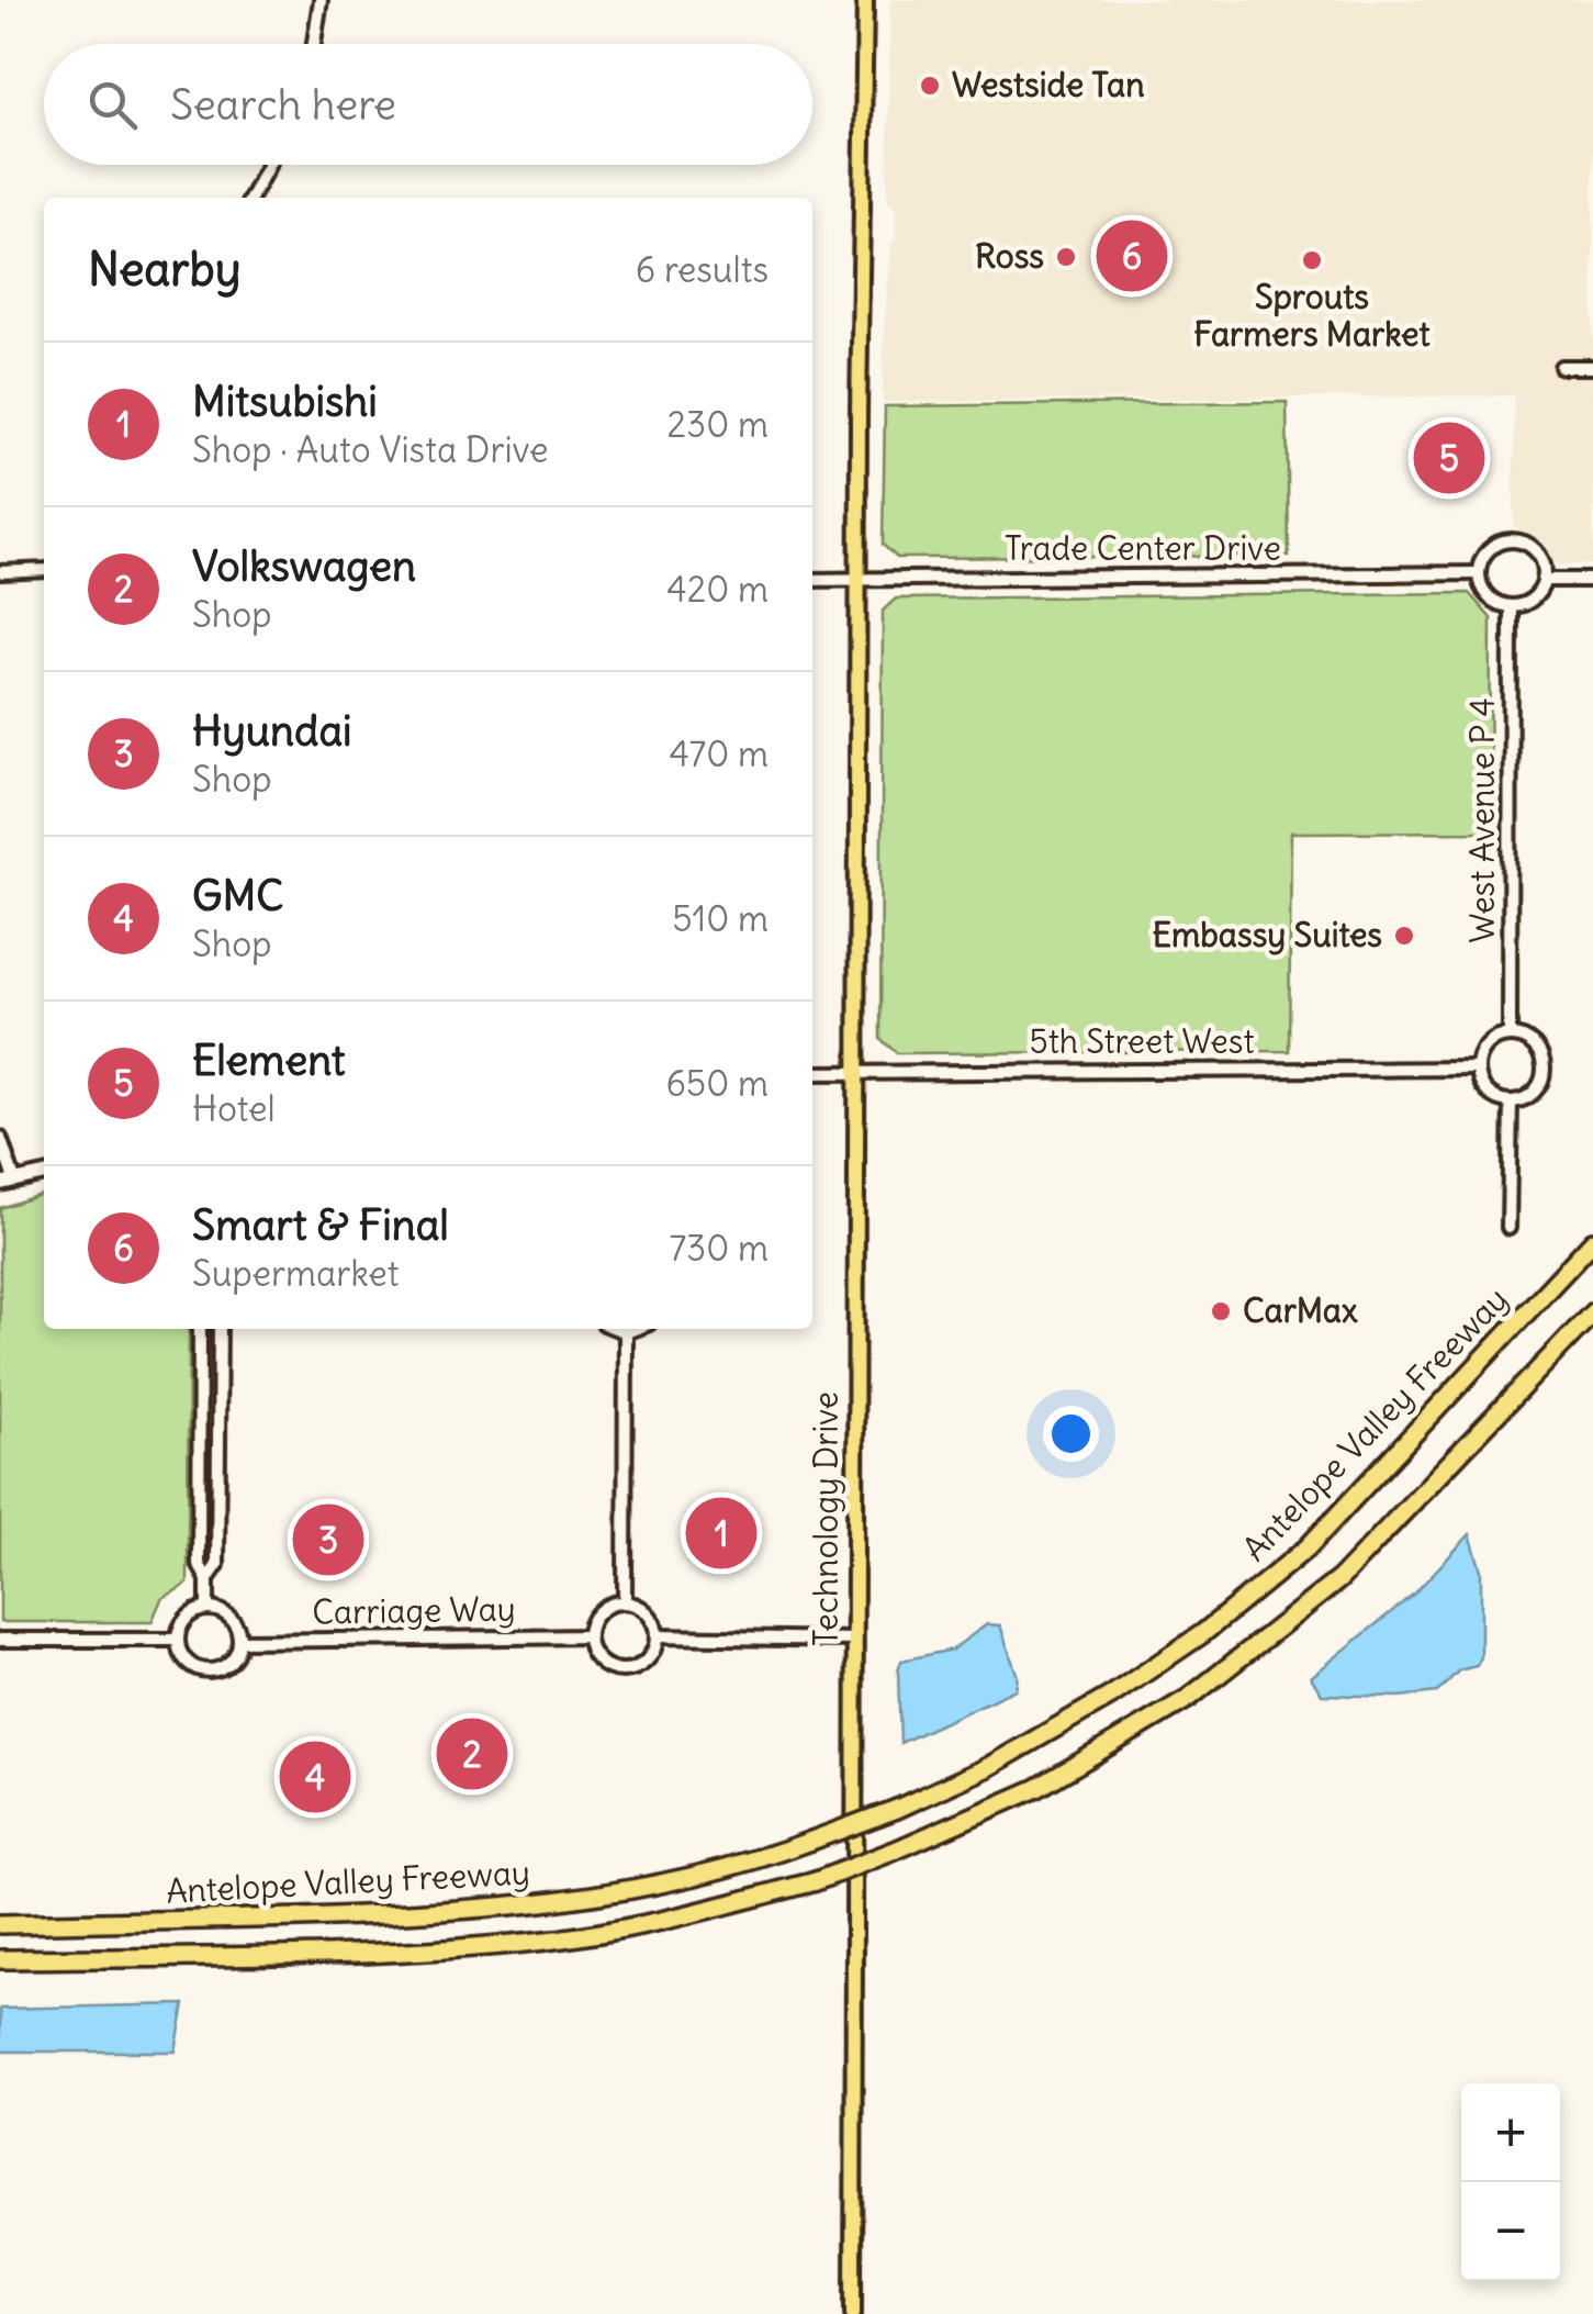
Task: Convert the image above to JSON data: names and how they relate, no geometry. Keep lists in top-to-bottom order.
{
  "streets": {
    "highway": ["Antelope Valley Freeway"],
    "main road": ["Technology Drive"],
    "street": [
      "Trade Center Drive",
      "West Avenue P 4",
      "5th Street West",
      "Carriage Way"
    ]
  },
  "crossings": [
    ["Trade Center Drive", "West Avenue P 4"],
    ["Trade Center Drive", "Technology Drive"],
    ["West Avenue P 4", "5th Street West"],
    ["5th Street West", "Technology Drive"]
  ],
  "places": [
    "Westside Tan",
    "Ross",
    "Sprouts Farmers Market",
    "Embassy Suites",
    "CarMax"
  ],
  "page": {
    "search": "Search here",
    "heading": ["Nearby", "6 results"],
    "pins": [
      "6",
      "5",
      "1",
      "3",
      "2",
      "4"
    ],
    "list": [
      {
        "mark": "1",
        "name": "Mitsubishi",
        "note": "Shop · Auto Vista Drive",
        "value": "230 m"
      },
      {
        "mark": "2",
        "name": "Volkswagen",
        "note": "Shop",
        "value": "420 m"
      },
      {
        "mark": "3",
        "name": "Hyundai",
        "note": "Shop",
        "value": "470 m"
      },
      {
        "mark": "4",
        "name": "GMC",
        "note": "Shop",
        "value": "510 m"
      },
      {
        "mark": "5",
        "name": "Element",
        "note": "Hotel",
        "value": "650 m"
      },
      {
        "mark": "6",
        "name": "Smart & Final",
        "note": "Supermarket",
        "value": "730 m"
      }
    ],
    "map_buttons": ["+", "−"]
  }
}
